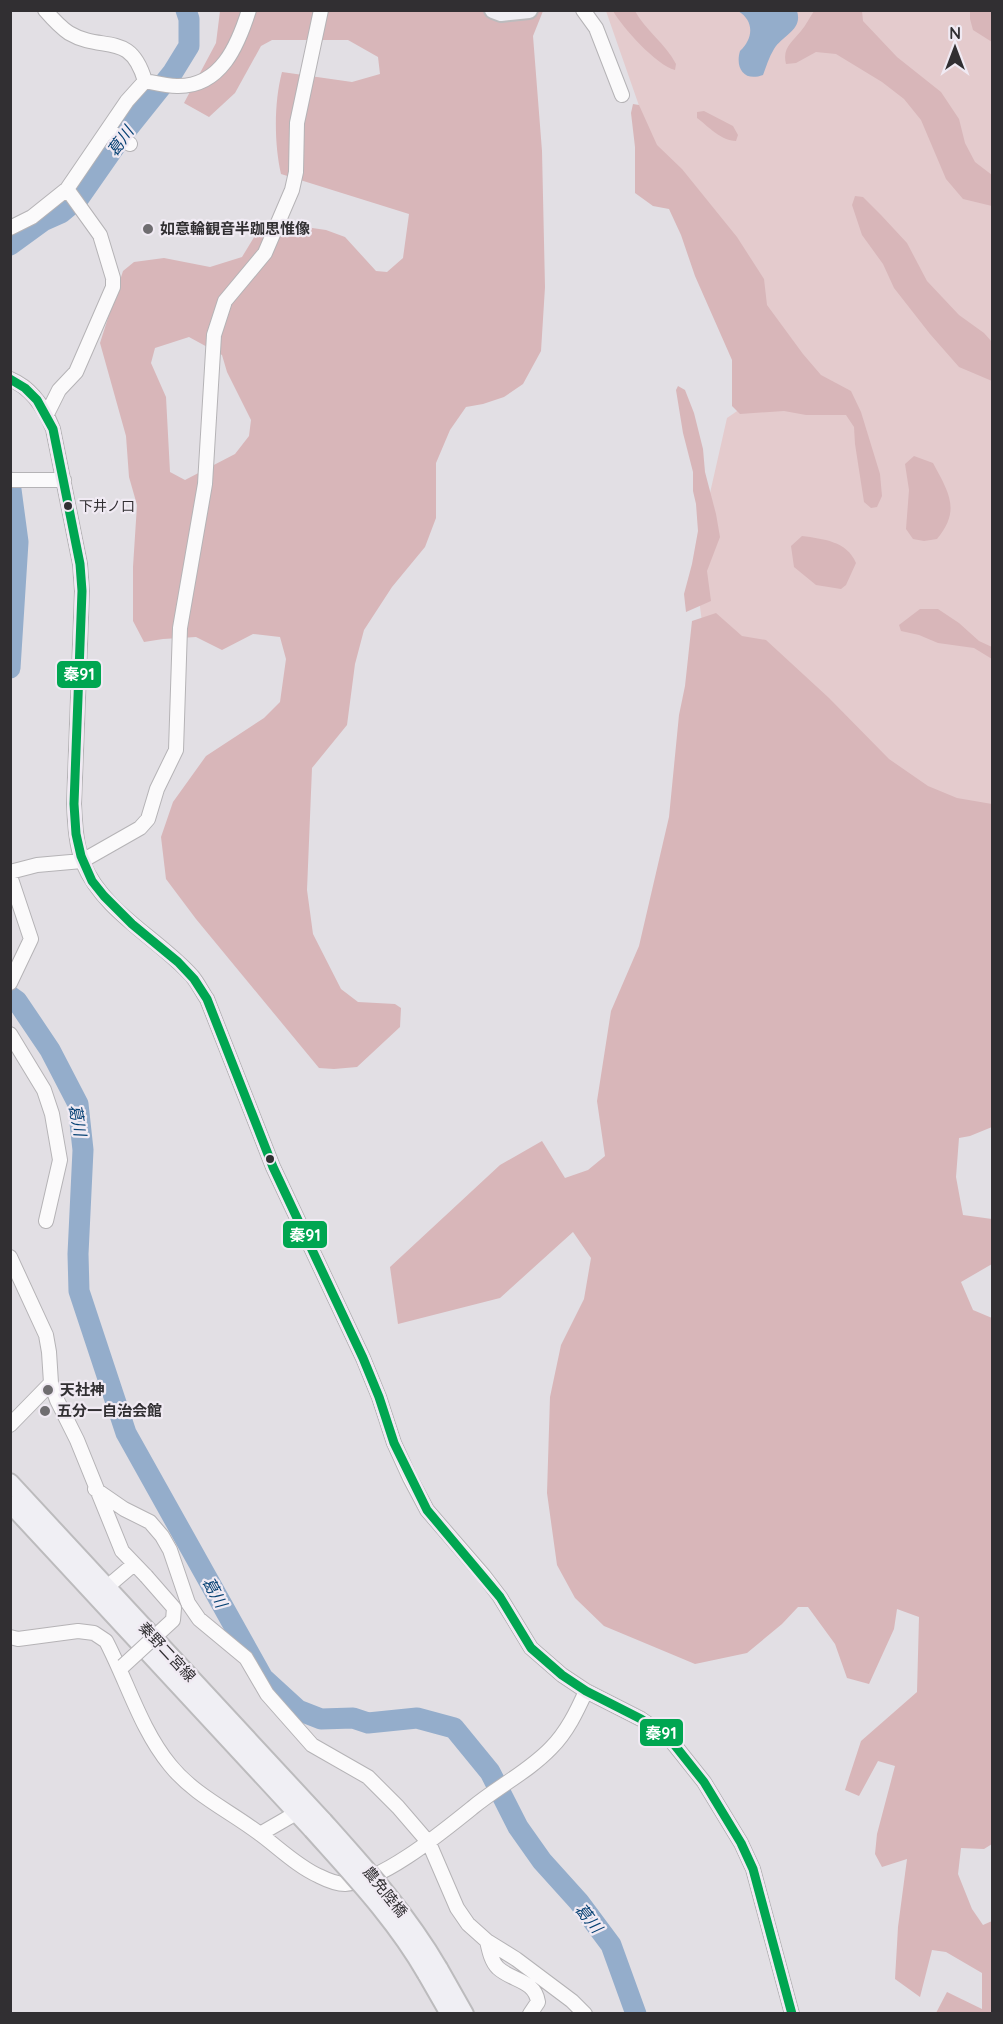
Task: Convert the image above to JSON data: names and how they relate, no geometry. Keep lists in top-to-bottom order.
{
  "streets": {
    "main road": ["秦野二宮線", "農免陸橋"]
  },
  "crossings": [
    ["秦野二宮線", "農免陸橋"]
  ],
  "water": ["葛川"],
  "places": [
    "如意輪観音半跏思惟像",
    "下井ノ口",
    "天社神",
    "五分一自治会館"
  ],
  "lines": ["transit line 秦91"],
  "north": "top"
}
